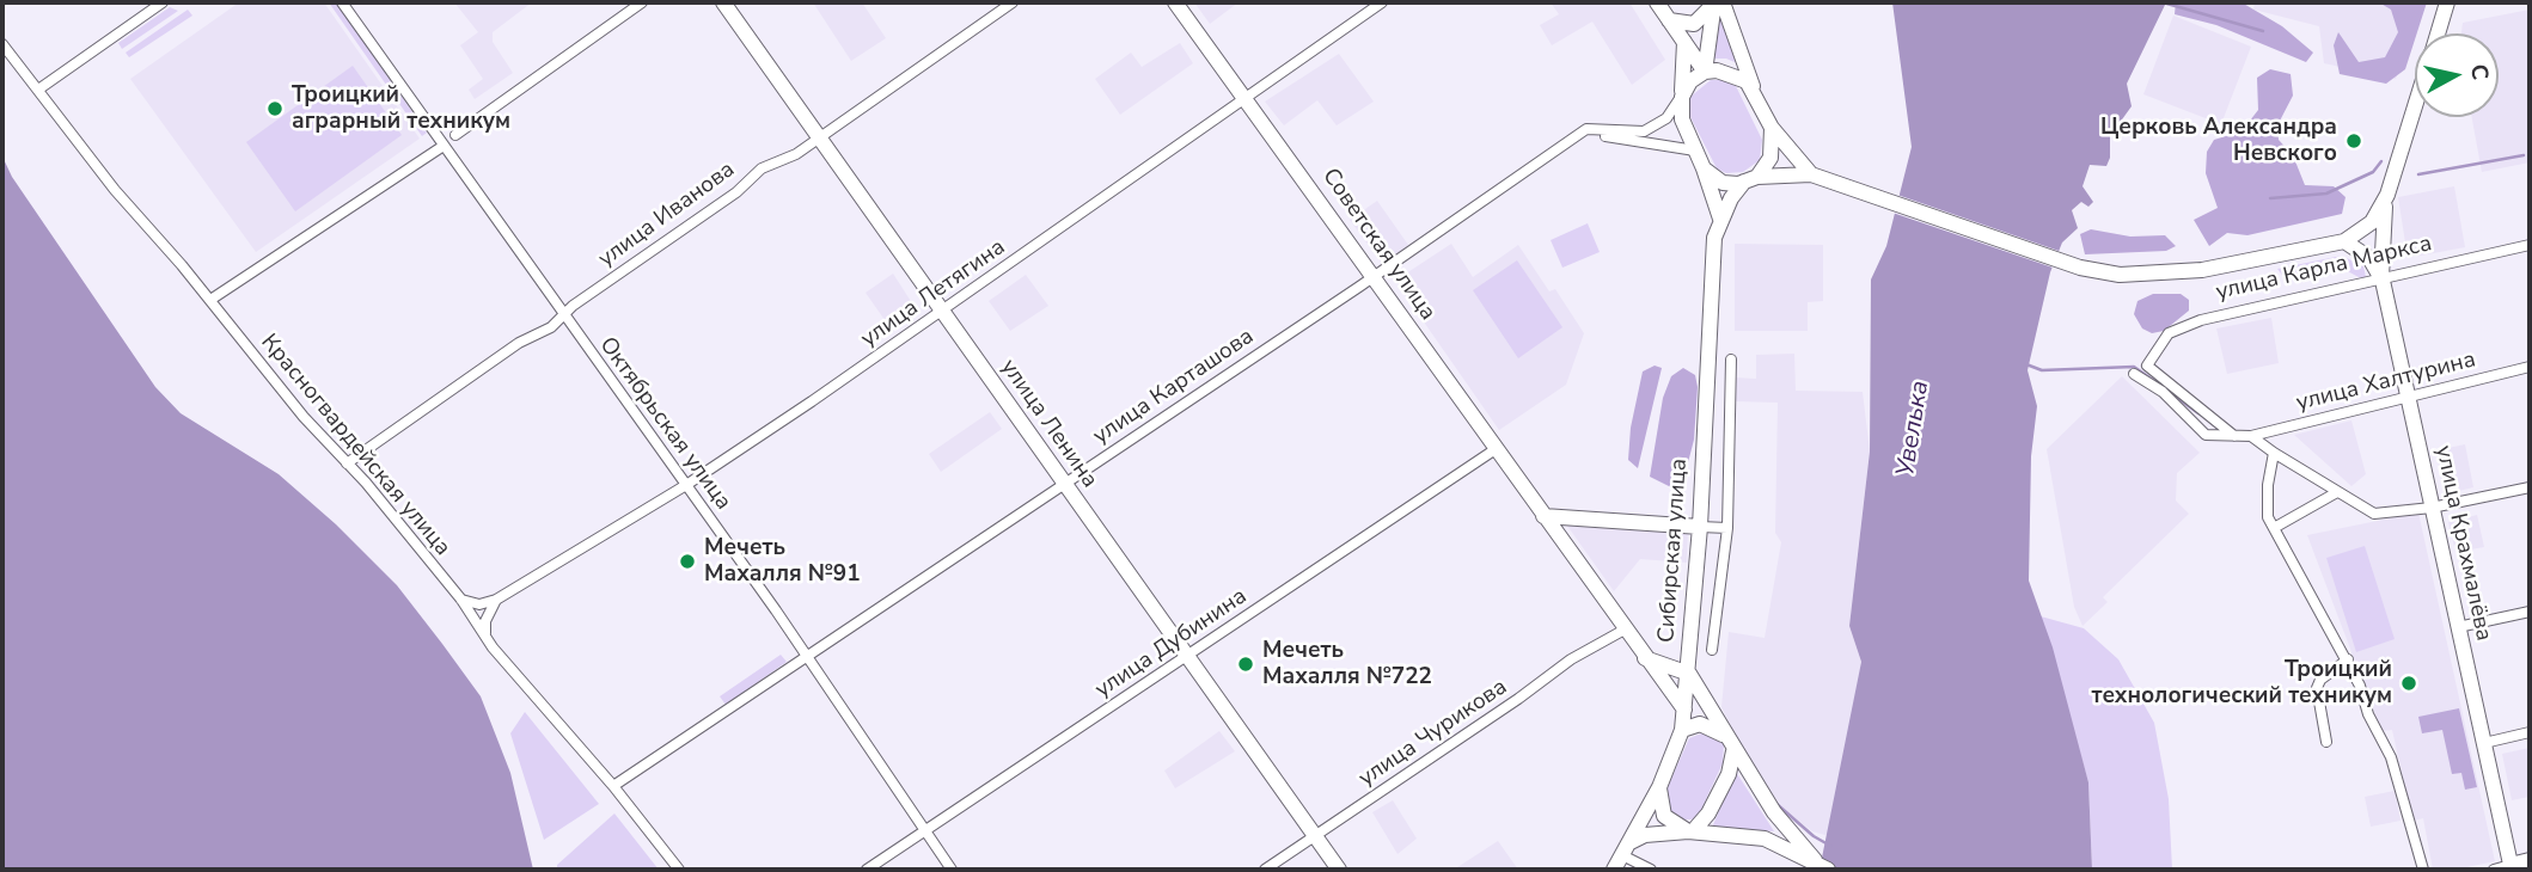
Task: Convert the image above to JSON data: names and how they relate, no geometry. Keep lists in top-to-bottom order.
{
  "streets": {
    "street": [
      "улица Иванова",
      "Советская улица",
      "улица Карла Маркса",
      "улица Летягина",
      "улица Халтурина",
      "улица Карташова",
      "Октябрьская улица",
      "улица Ленина",
      "Красногвардейская улица",
      "улица Крахмалёва",
      "Сибирская улица",
      "улица Дубинина",
      "улица Чурикова"
    ]
  },
  "crossings": [
    ["улица Иванова", "Октябрьская улица"],
    ["улица Иванова", "улица Ленина"],
    ["улица Иванова", "Красногвардейская улица"],
    ["Советская улица", "улица Летягина"],
    ["Советская улица", "улица Карташова"],
    ["Советская улица", "Сибирская улица"],
    ["Советская улица", "улица Дубинина"],
    ["Советская улица", "улица Чурикова"],
    ["улица Карла Маркса", "улица Халтурина"],
    ["улица Карла Маркса", "улица Крахмалёва"],
    ["улица Летягина", "Октябрьская улица"],
    ["улица Летягина", "улица Ленина"],
    ["улица Халтурина", "улица Крахмалёва"],
    ["улица Карташова", "Октябрьская улица"],
    ["улица Карташова", "улица Ленина"],
    ["улица Карташова", "Красногвардейская улица"],
    ["Октябрьская улица", "улица Дубинина"],
    ["улица Ленина", "улица Дубинина"],
    ["улица Ленина", "улица Чурикова"]
  ],
  "water": ["Увелька"],
  "places": [
    "Троицкий аграрный техникум",
    "Церковь Александра Невского",
    "Мечеть Махалля №91",
    "Мечеть Махалля №722",
    "Троицкий технологический техникум"
  ],
  "north": "right"
}
